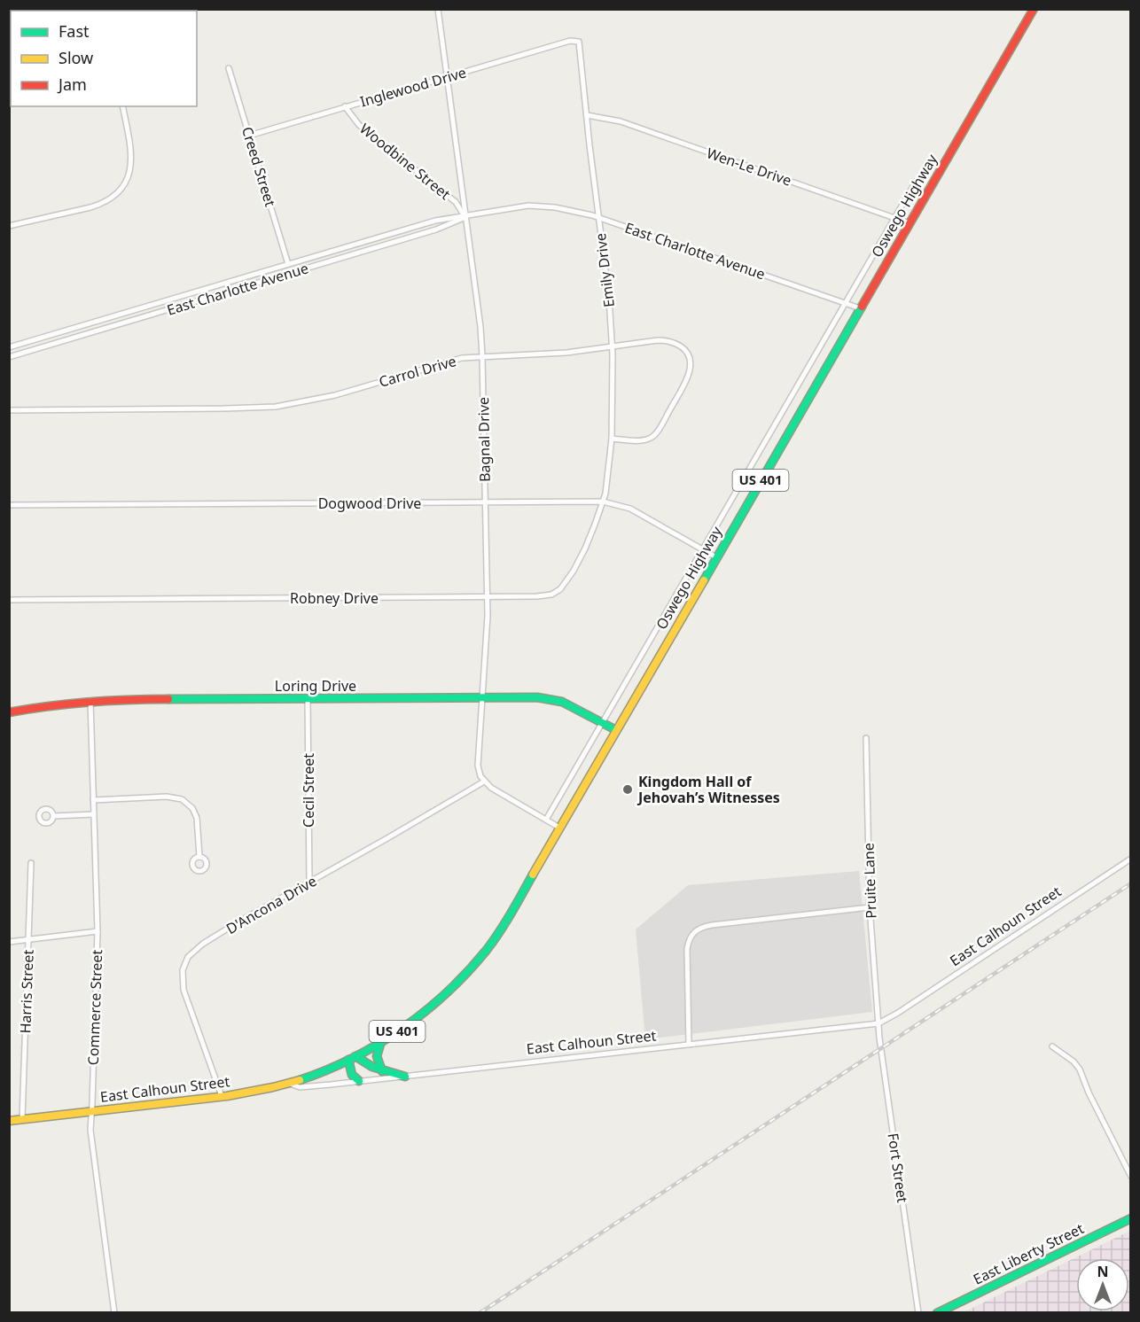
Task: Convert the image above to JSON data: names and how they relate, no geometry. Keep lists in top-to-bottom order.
{
  "streets": {
    "main road": [
      "Oswego Highway",
      "US 401",
      "Loring Drive",
      "East Calhoun Street",
      "East Liberty Street"
    ],
    "street": [
      "Inglewood Drive",
      "Woodbine Street",
      "Creed Street",
      "Wen-Le Drive",
      "East Charlotte Avenue",
      "Emily Drive",
      "Carrol Drive",
      "Bagnal Drive",
      "Dogwood Drive",
      "Robney Drive",
      "Cecil Street",
      "Pruite Lane",
      "D'Ancona Drive",
      "Harris Street",
      "Commerce Street",
      "Fort Street"
    ]
  },
  "crossings": [
    ["Inglewood Drive", "Woodbine Street"],
    ["Inglewood Drive", "Creed Street"],
    ["Inglewood Drive", "Emily Drive"],
    ["Inglewood Drive", "Bagnal Drive"],
    ["Woodbine Street", "East Charlotte Avenue"],
    ["Woodbine Street", "Bagnal Drive"],
    ["Creed Street", "East Charlotte Avenue"],
    ["Wen-Le Drive", "Oswego Highway"],
    ["Wen-Le Drive", "Emily Drive"],
    ["Oswego Highway", "East Charlotte Avenue"],
    ["Oswego Highway", "Dogwood Drive"],
    ["Oswego Highway", "Loring Drive"],
    ["Oswego Highway", "East Calhoun Street"],
    ["East Charlotte Avenue", "Emily Drive"],
    ["East Charlotte Avenue", "Bagnal Drive"],
    ["Emily Drive", "Carrol Drive"],
    ["Emily Drive", "Dogwood Drive"],
    ["Emily Drive", "Robney Drive"],
    ["Carrol Drive", "Bagnal Drive"],
    ["Bagnal Drive", "Dogwood Drive"],
    ["Bagnal Drive", "Robney Drive"],
    ["Bagnal Drive", "Loring Drive"],
    ["Bagnal Drive", "D'Ancona Drive"],
    ["Dogwood Drive", "Robney Drive"],
    ["Loring Drive", "Cecil Street"],
    ["Loring Drive", "Commerce Street"],
    ["Cecil Street", "D'Ancona Drive"],
    ["Pruite Lane", "East Calhoun Street"],
    ["Pruite Lane", "Fort Street"],
    ["D'Ancona Drive", "East Calhoun Street"],
    ["East Calhoun Street", "Harris Street"],
    ["East Calhoun Street", "Commerce Street"],
    ["East Calhoun Street", "Fort Street"]
  ],
  "places": ["Kingdom Hall of Jehovah’s Witnesses"],
  "legend": ["Fast", "Slow", "Jam"],
  "north": "top"
}
